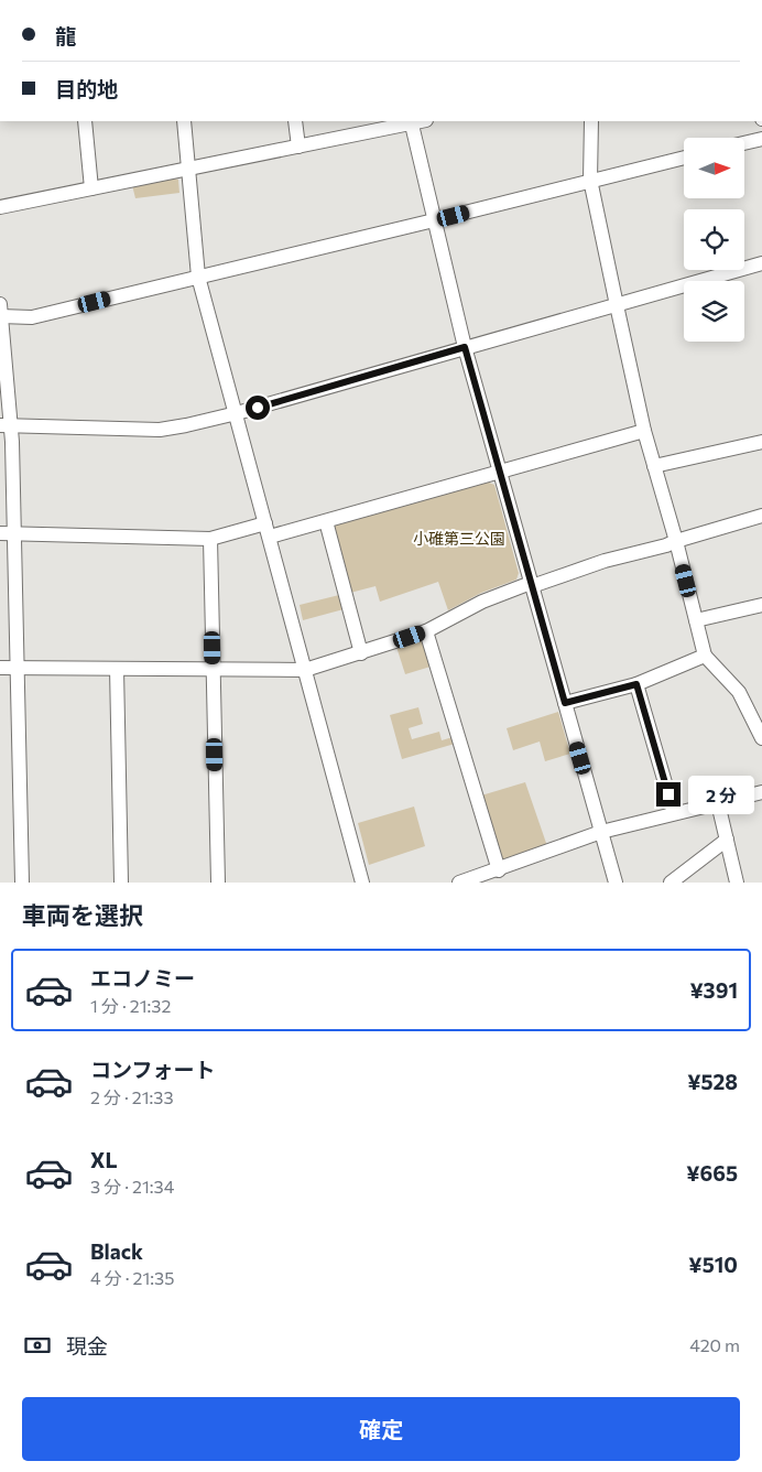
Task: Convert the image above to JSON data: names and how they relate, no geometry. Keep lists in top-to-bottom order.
{
  "parks": ["小碓第三公園"],
  "north": "right",
  "page": {
    "banner": ["龍", "目的地"],
    "bubble": "2 分",
    "heading": "車両を選択",
    "list": [
      {
        "name": "エコノミー",
        "note": "1 分 · 21:32",
        "value": "¥391"
      },
      {
        "name": "コンフォート",
        "note": "2 分 · 21:33",
        "value": "¥528"
      },
      {
        "name": "XL",
        "note": "3 分 · 21:34",
        "value": "¥665"
      },
      {
        "name": "Black",
        "note": "4 分 · 21:35",
        "value": "¥510"
      }
    ],
    "pay": ["現金", "420 m"],
    "buttons": "確定"
  }
}
